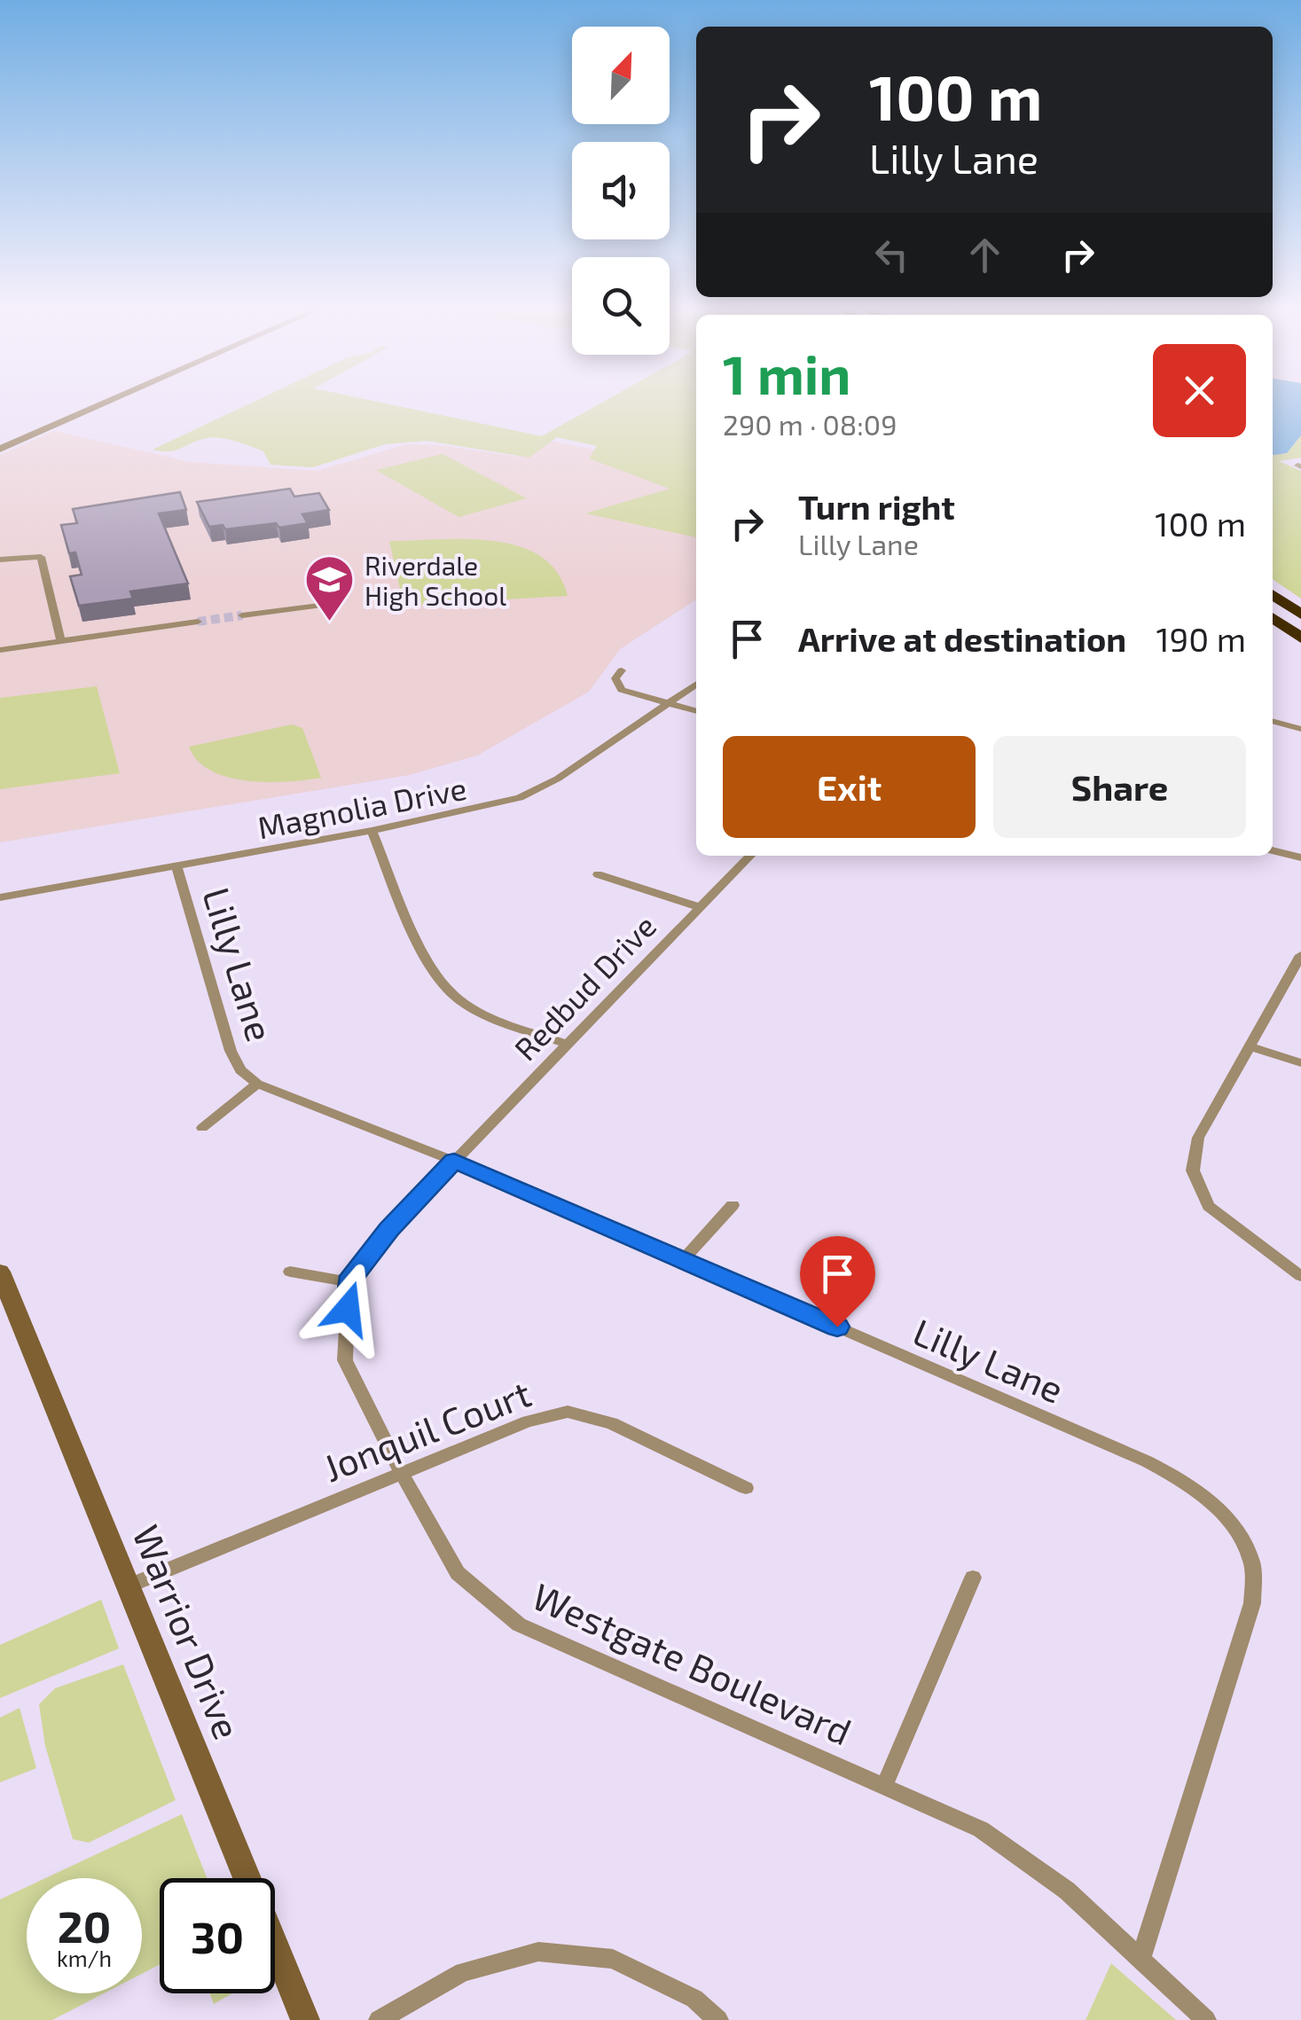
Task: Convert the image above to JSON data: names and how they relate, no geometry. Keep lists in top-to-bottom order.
{
  "streets": {
    "street": [
      "Magnolia Drive",
      "Lilly Lane",
      "Redbud Drive",
      "Jonquil Court",
      "Warrior Drive",
      "Westgate Boulevard"
    ]
  },
  "crossings": [
    ["Magnolia Drive", "Lilly Lane"],
    ["Lilly Lane", "Redbud Drive"],
    ["Lilly Lane", "Westgate Boulevard"],
    ["Jonquil Court", "Warrior Drive"],
    ["Jonquil Court", "Westgate Boulevard"]
  ],
  "places": {
    "school or university": ["Riverdale High School"]
  },
  "north": "top right",
  "page": {
    "turn": ["100 m", "Lilly Lane"],
    "heading": ["1 min", "290 m · 08:09"],
    "list": [
      {
        "name": "Turn right",
        "note": "Lilly Lane",
        "value": "100 m"
      },
      {
        "name": "Arrive at destination",
        "value": "190 m"
      }
    ],
    "buttons": ["Exit", "Share"],
    "speed": "20 km/h",
    "limit": "30"
  }
}
